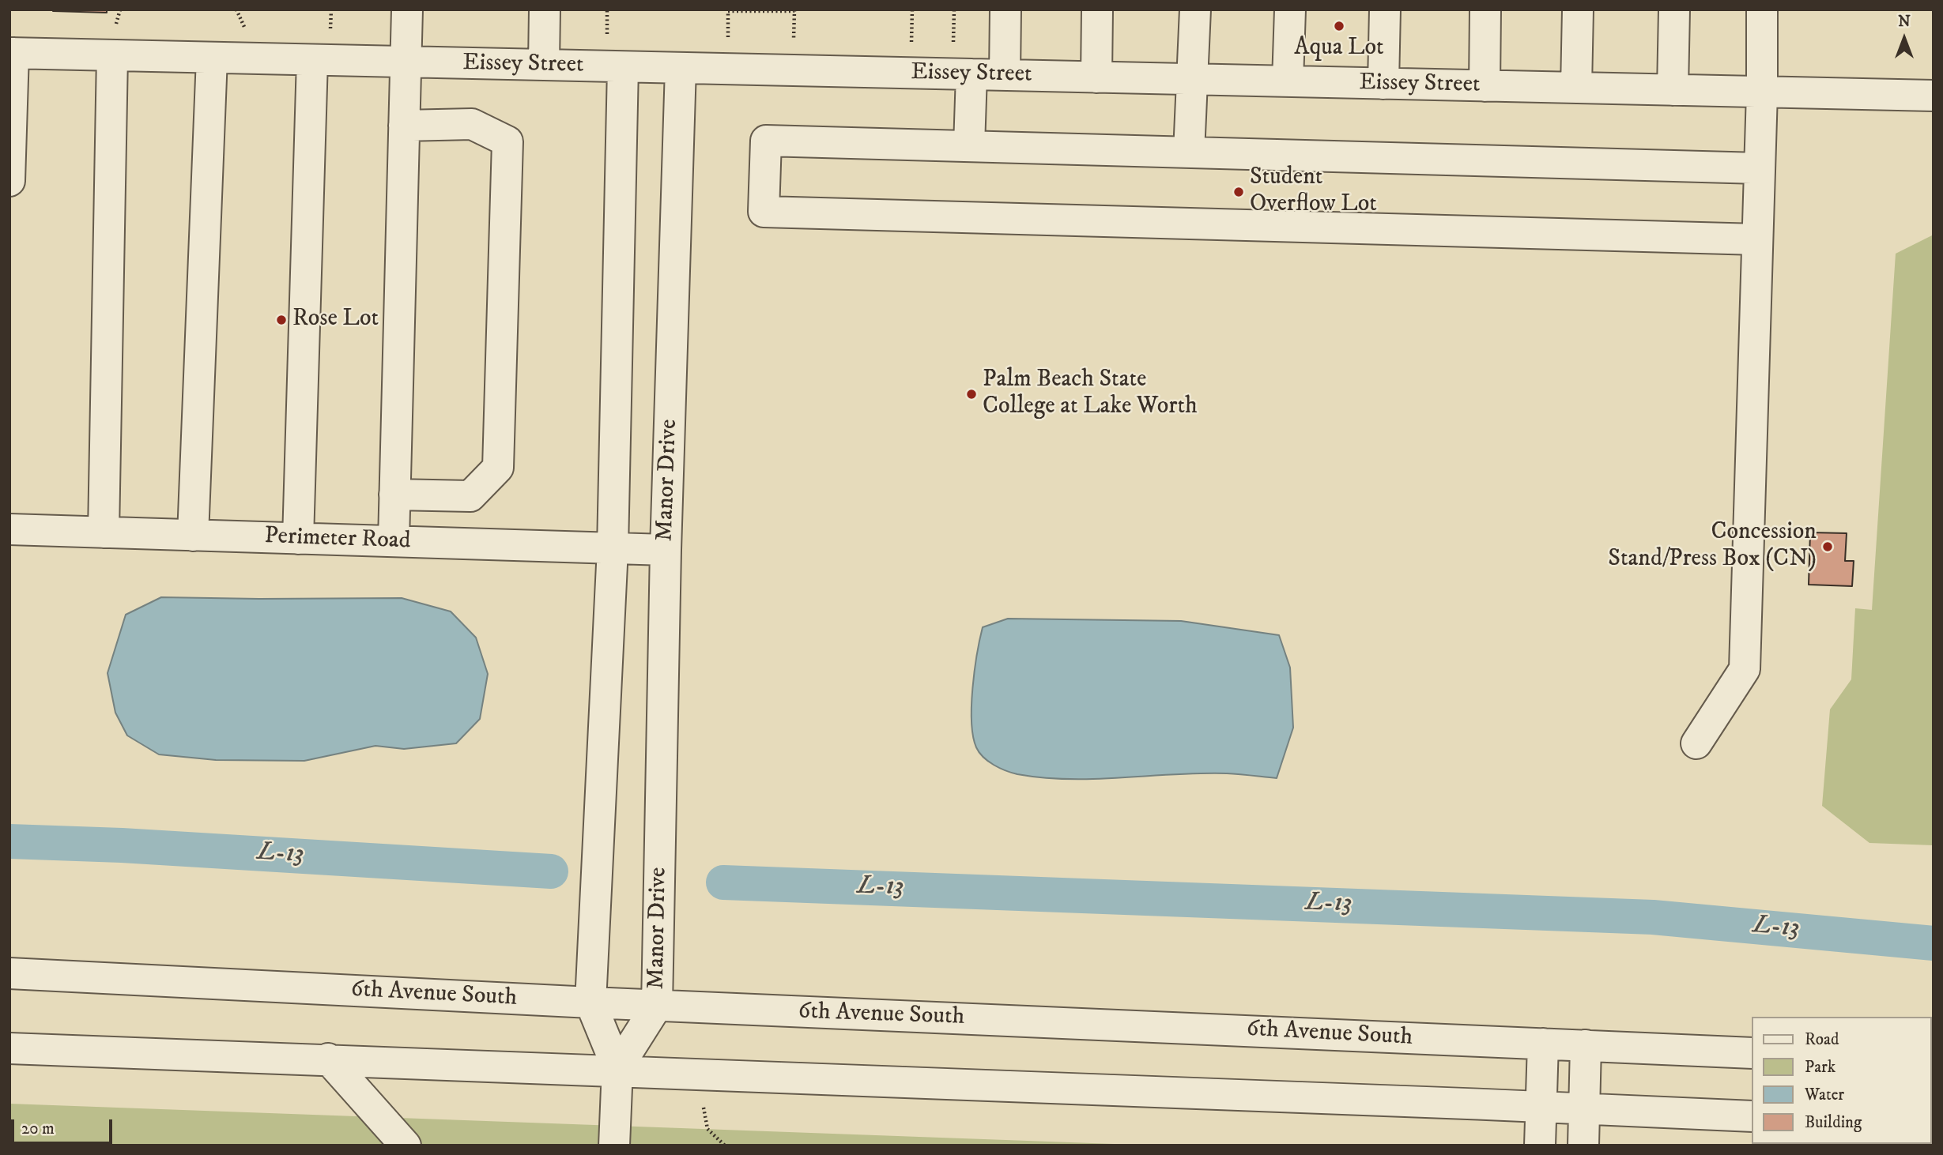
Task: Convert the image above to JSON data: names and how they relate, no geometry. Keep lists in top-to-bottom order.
{
  "streets": {
    "street": [
      "Eissey Street",
      "Manor Drive",
      "Perimeter Road",
      "6th Avenue South"
    ]
  },
  "crossings": [
    ["Eissey Street", "Manor Drive"],
    ["Manor Drive", "Perimeter Road"],
    ["Manor Drive", "6th Avenue South"]
  ],
  "water": ["L-13"],
  "places": [
    "Aqua Lot",
    "Student Overflow Lot",
    "Rose Lot",
    "Palm Beach State College at Lake Worth",
    "Concession Stand/Press Box (CN)"
  ],
  "legend": [
    "Road",
    "Park",
    "Water",
    "Building"
  ],
  "scale_bar": "20 m",
  "north": "top"
}
